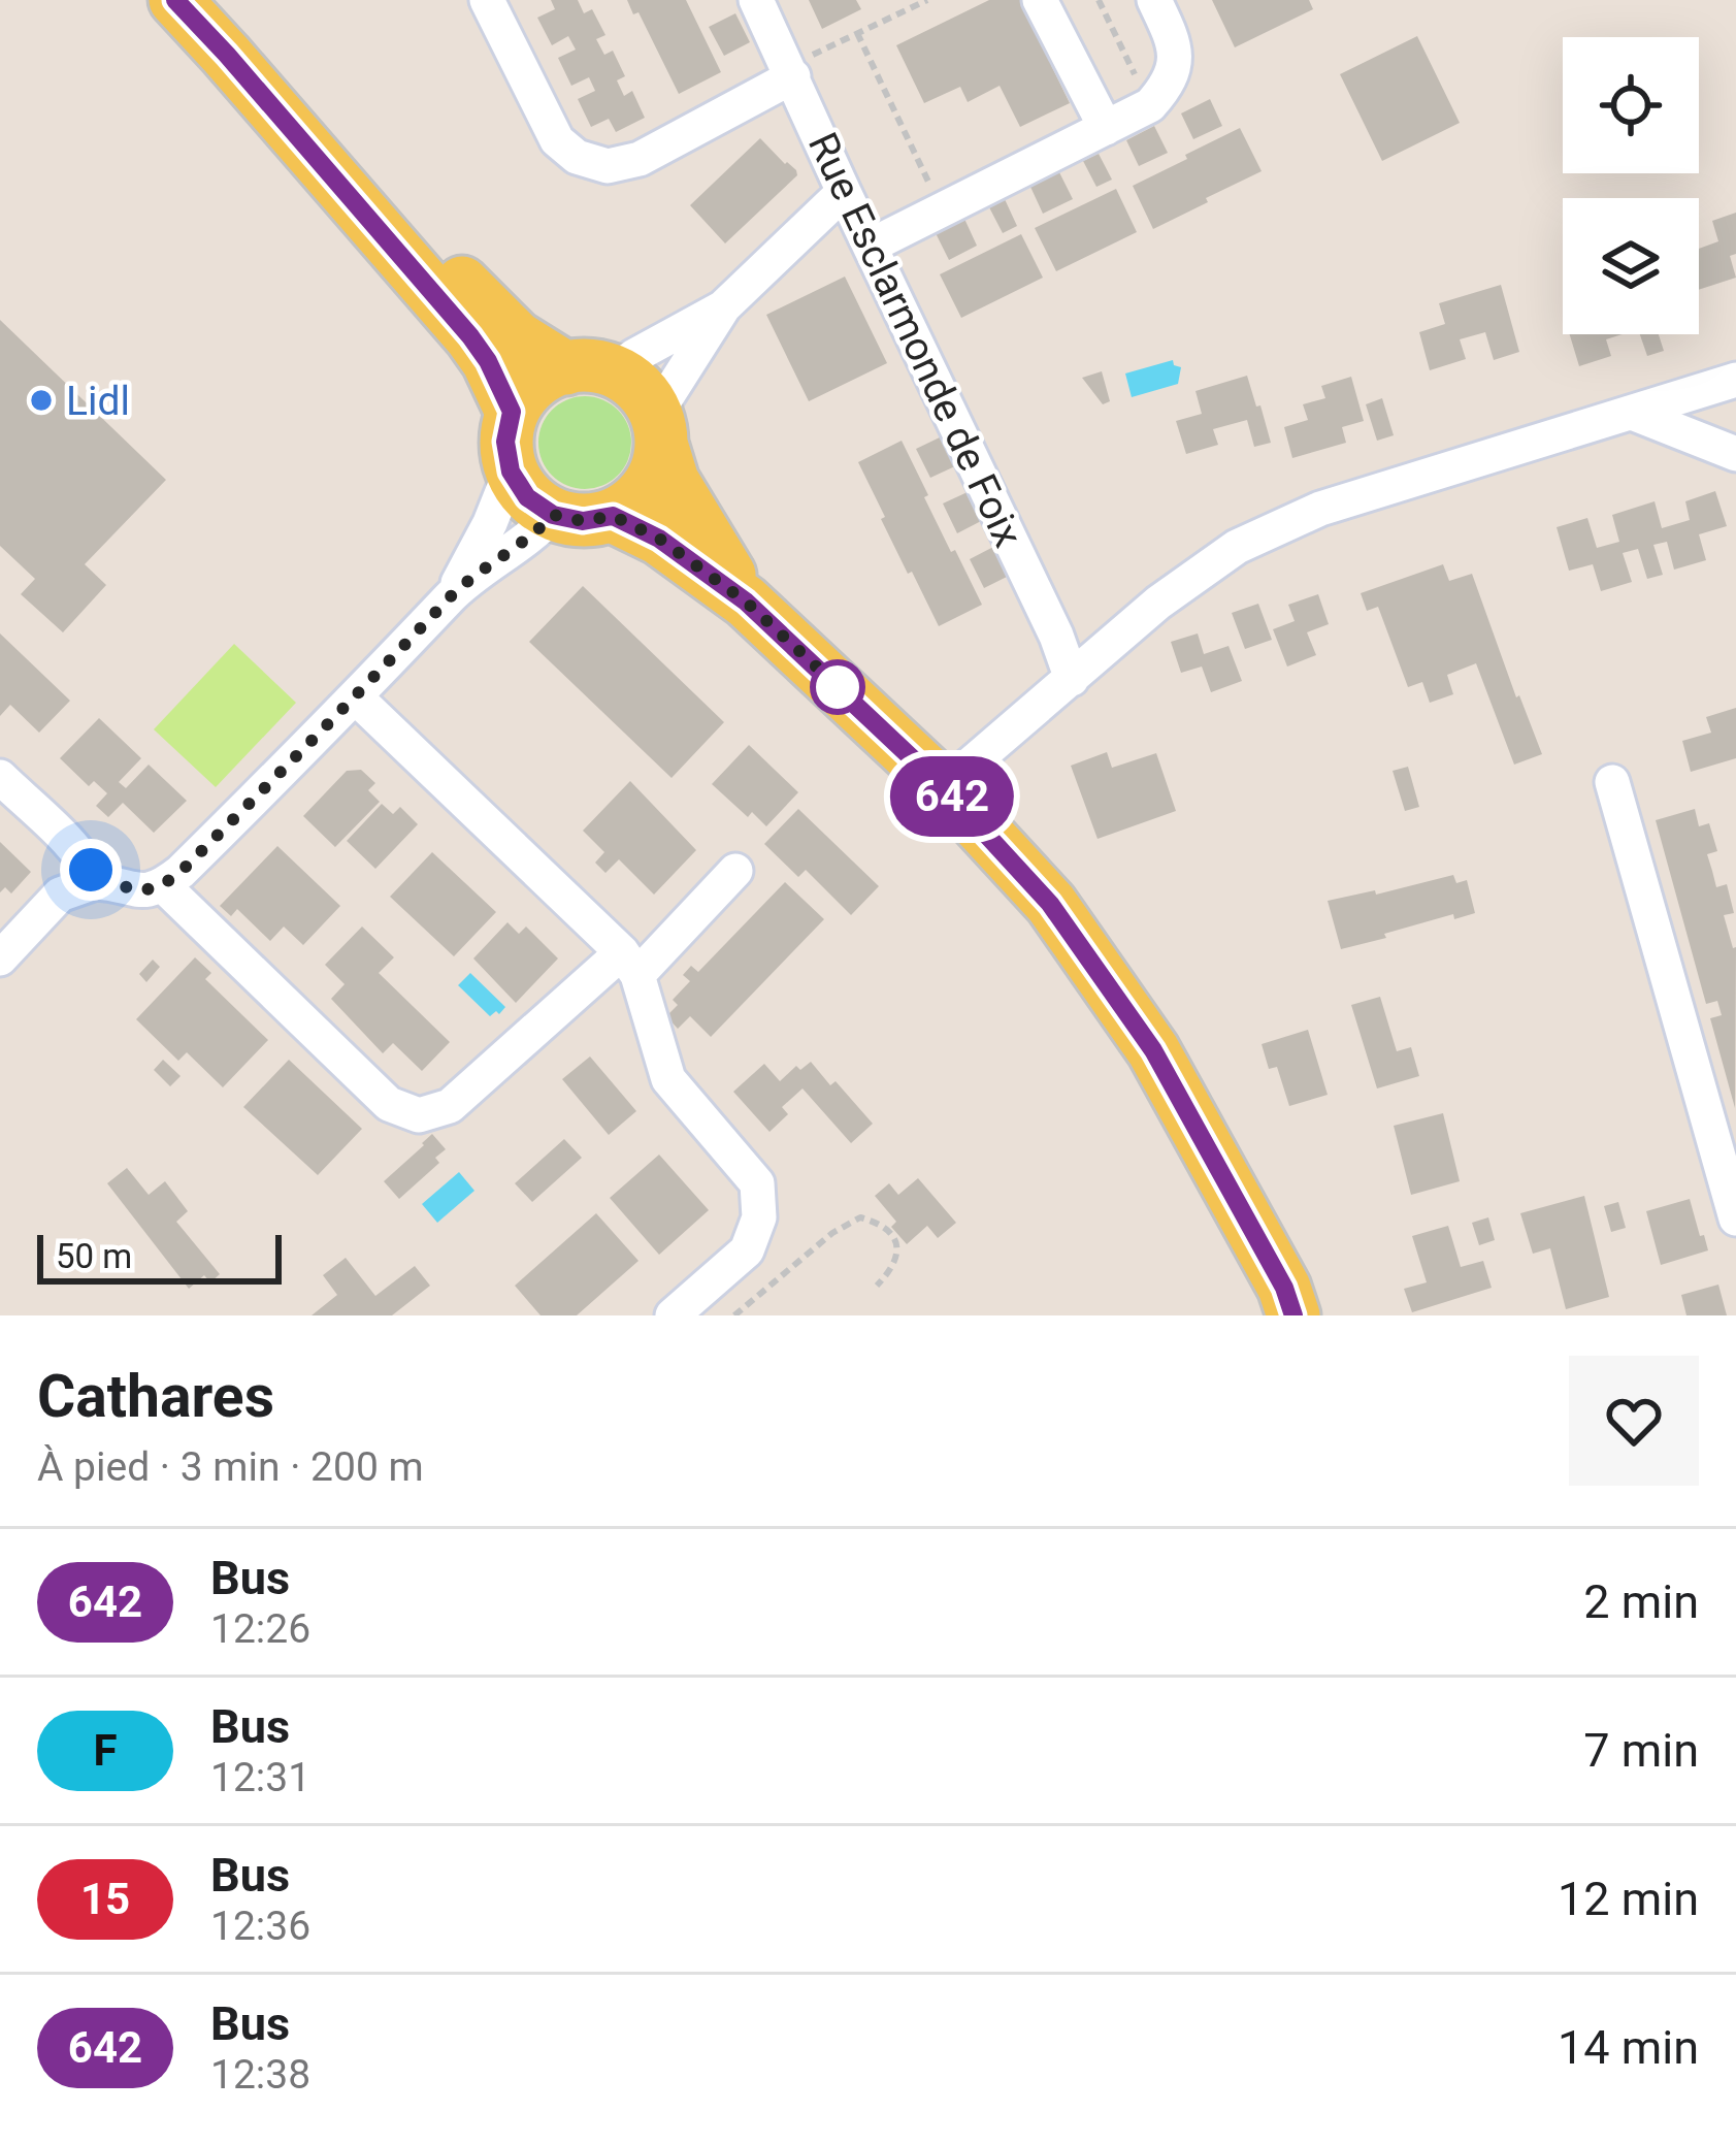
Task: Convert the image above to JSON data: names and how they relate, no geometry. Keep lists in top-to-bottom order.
{
  "streets": {
    "street": ["Rue Esclarmonde de Foix"]
  },
  "places": ["Lidl"],
  "lines": ["bus line 642"],
  "scale_bar": "50 m",
  "page": {
    "on_map": "642",
    "scale": "50 m",
    "heading": ["Cathares", "À pied · 3 min · 200 m"],
    "list": [
      {
        "mark": "642",
        "name": "Bus",
        "note": "12:26",
        "value": "2 min"
      },
      {
        "mark": "F",
        "name": "Bus",
        "note": "12:31",
        "value": "7 min"
      },
      {
        "mark": "15",
        "name": "Bus",
        "note": "12:36",
        "value": "12 min"
      },
      {
        "mark": "642",
        "name": "Bus",
        "note": "12:38",
        "value": "14 min"
      }
    ]
  }
}
